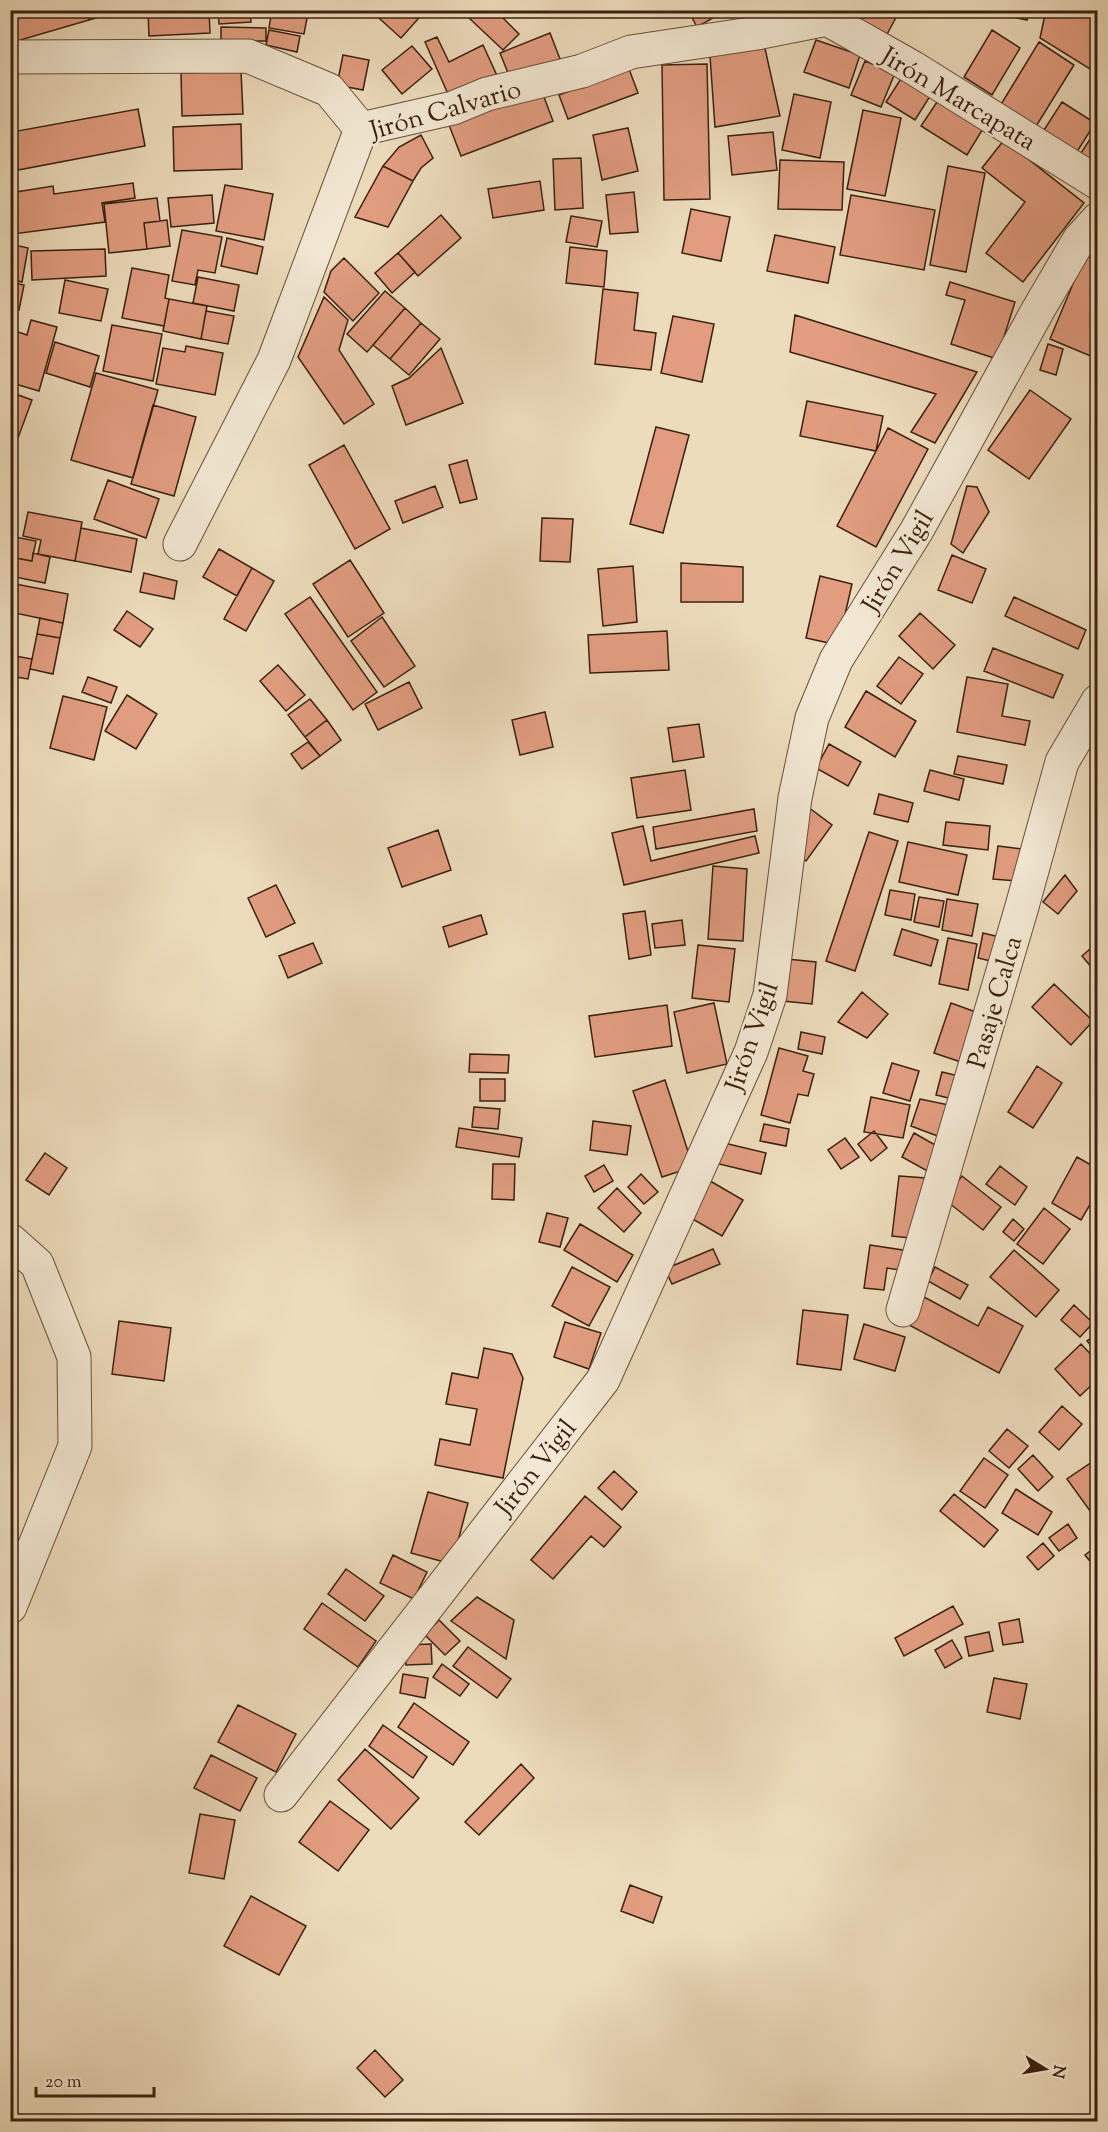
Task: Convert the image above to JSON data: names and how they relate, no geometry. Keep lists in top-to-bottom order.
{
  "streets": {
    "street": [
      "Jirón Marcapata",
      "Jirón Calvario",
      "Jirón Vigil",
      "Pasaje Calca"
    ]
  },
  "crossings": [
    ["Jirón Marcapata", "Jirón Calvario"]
  ],
  "scale_bar": "20 m",
  "north": "right"
}
